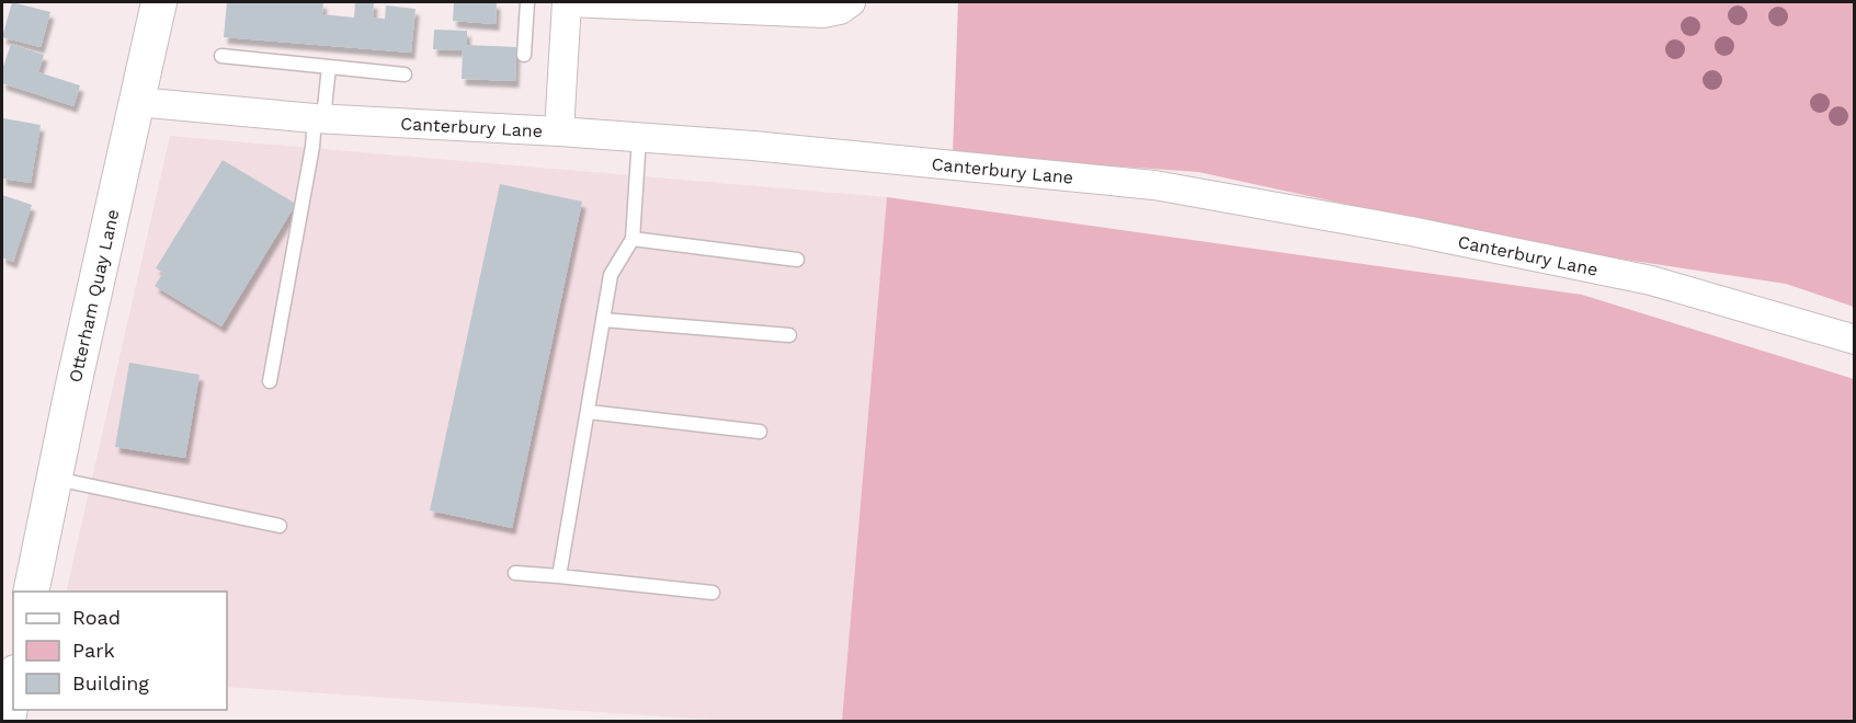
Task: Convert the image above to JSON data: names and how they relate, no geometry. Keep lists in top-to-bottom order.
{
  "streets": {
    "street": ["Canterbury Lane", "Otterham Quay Lane"]
  },
  "crossings": [
    ["Canterbury Lane", "Otterham Quay Lane"]
  ],
  "legend": ["Road", "Park", "Building"]
}
